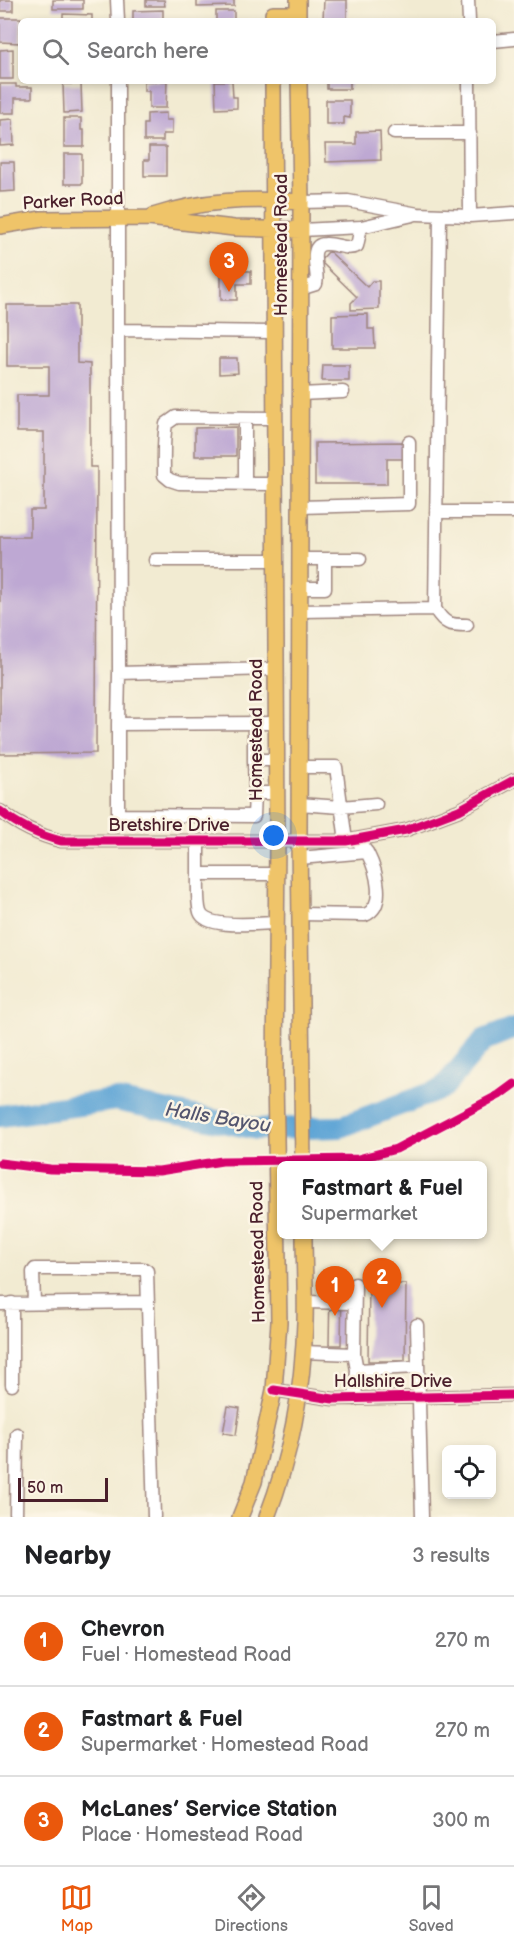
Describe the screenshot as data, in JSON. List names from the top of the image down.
{
  "streets": {
    "main road": ["Parker Road", "Homestead Road"],
    "street": ["Bretshire Drive", "Hallshire Drive"]
  },
  "crossings": [
    ["Parker Road", "Homestead Road"],
    ["Homestead Road", "Bretshire Drive"],
    ["Homestead Road", "Hallshire Drive"]
  ],
  "water": ["Halls Bayou"],
  "scale_bar": "50 m",
  "page": {
    "search": "Search here",
    "pins": ["3", "2", "1"],
    "popup": ["Fastmart & Fuel", "Supermarket"],
    "scale": "50 m",
    "heading": ["Nearby", "3 results"],
    "list": [
      {
        "mark": "1",
        "name": "Chevron",
        "note": "Fuel · Homestead Road",
        "value": "270 m"
      },
      {
        "mark": "2",
        "name": "Fastmart & Fuel",
        "note": "Supermarket · Homestead Road",
        "value": "270 m"
      },
      {
        "mark": "3",
        "name": "McLanes’ Service Station",
        "note": "Place · Homestead Road",
        "value": "300 m"
      }
    ],
    "nav": ["Map", "Directions", "Saved"]
  }
}
